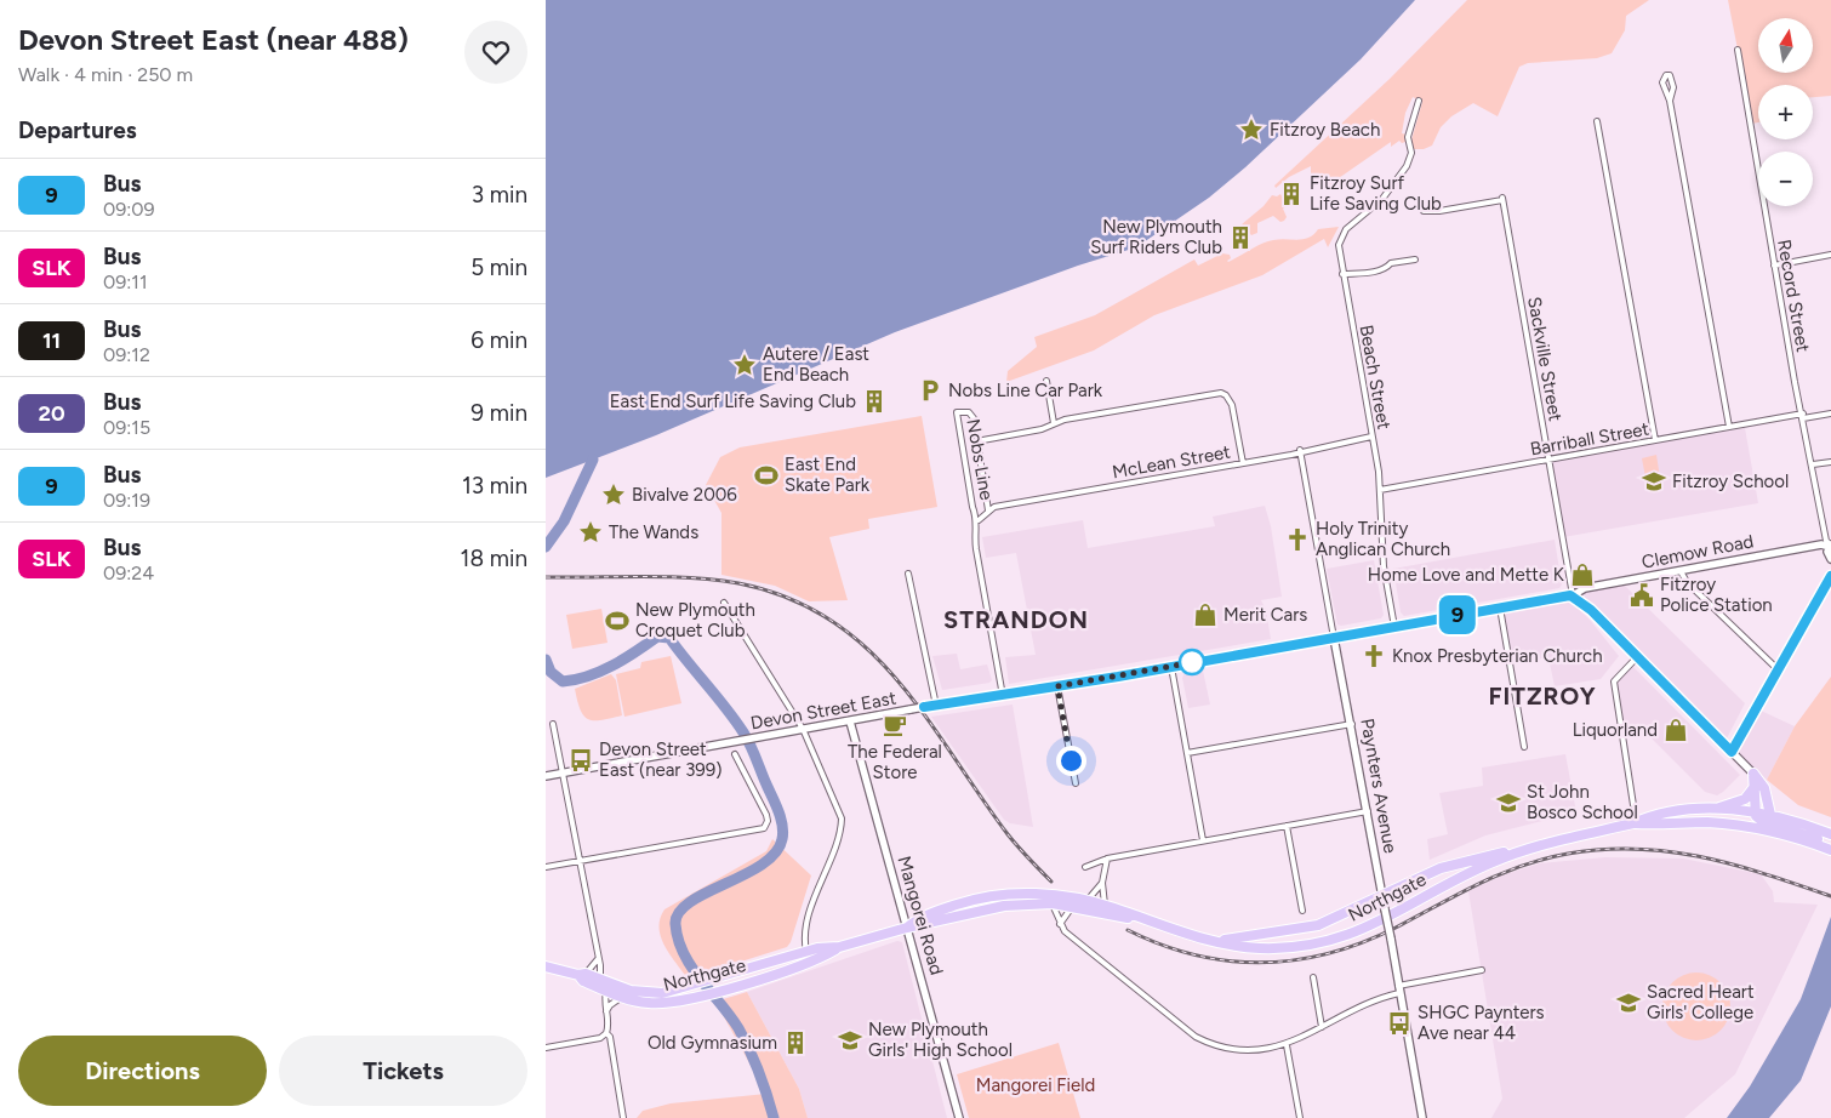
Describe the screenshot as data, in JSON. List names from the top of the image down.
{
  "streets": {
    "highway": ["Northgate"],
    "main road": [
      "Clemow Road",
      "Devon Street East",
      "Paynters Avenue",
      "Mangorei Road"
    ],
    "street": [
      "Record Street",
      "Sackville Street",
      "Beach Street",
      "Barriball Street",
      "Nobs Line",
      "McLean Street"
    ]
  },
  "crossings": [
    ["Record Street", "Barriball Street"],
    ["Record Street", "Clemow Road"],
    ["Sackville Street", "Barriball Street"],
    ["Sackville Street", "Clemow Road"],
    ["Sackville Street", "Devon Street East"],
    ["Beach Street", "Barriball Street"],
    ["Beach Street", "McLean Street"],
    ["Beach Street", "Devon Street East"],
    ["Nobs Line", "McLean Street"],
    ["Nobs Line", "Devon Street East"],
    ["Clemow Road", "Devon Street East"],
    ["Devon Street East", "Paynters Avenue"],
    ["Devon Street East", "Mangorei Road"],
    ["Northgate", "Mangorei Road"]
  ],
  "districts": ["STRANDON", "FITZROY"],
  "parks": ["Mangorei Field"],
  "places": {
    "place": [
      "Fitzroy Beach",
      "Autere / East End Beach",
      "Bivalve 2006",
      "The Wands"
    ],
    "building": [
      "Fitzroy Surf Life Saving Club",
      "New Plymouth Surf Riders Club",
      "East End Surf Life Saving Club",
      "Old Gymnasium"
    ],
    "parking": ["Nobs Line Car Park"],
    "sports": ["East End Skate Park", "New Plymouth Croquet Club"],
    "school or university": [
      "Fitzroy School",
      "St John Bosco School",
      "Sacred Heart Girls' College",
      "New Plymouth Girls' High School"
    ],
    "church": ["Holy Trinity Anglican Church", "Knox Presbyterian Church"],
    "shop": ["Home Love and Mette K", "Merit Cars", "Liquorland"],
    "public building": ["Fitzroy Police Station"],
    "cafe": ["The Federal Store"],
    "bus stop": ["Devon Street East (near 399)", "SHGC Paynters Ave near 44"]
  },
  "lines": ["bus line 9"],
  "north": "top",
  "page": {
    "heading": [
      ["Devon Street East (near 488)", "Walk · 4 min · 250 m"],
      "Departures"
    ],
    "on_map": "9",
    "map_buttons": ["+", "−"],
    "list": [
      {
        "mark": "9",
        "name": "Bus",
        "note": "09:09",
        "value": "3 min"
      },
      {
        "mark": "SLK",
        "name": "Bus",
        "note": "09:11",
        "value": "5 min"
      },
      {
        "mark": "11",
        "name": "Bus",
        "note": "09:12",
        "value": "6 min"
      },
      {
        "mark": "20",
        "name": "Bus",
        "note": "09:15",
        "value": "9 min"
      },
      {
        "mark": "9",
        "name": "Bus",
        "note": "09:19",
        "value": "13 min"
      },
      {
        "mark": "SLK",
        "name": "Bus",
        "note": "09:24",
        "value": "18 min"
      }
    ],
    "buttons": ["Directions", "Tickets"]
  }
}
